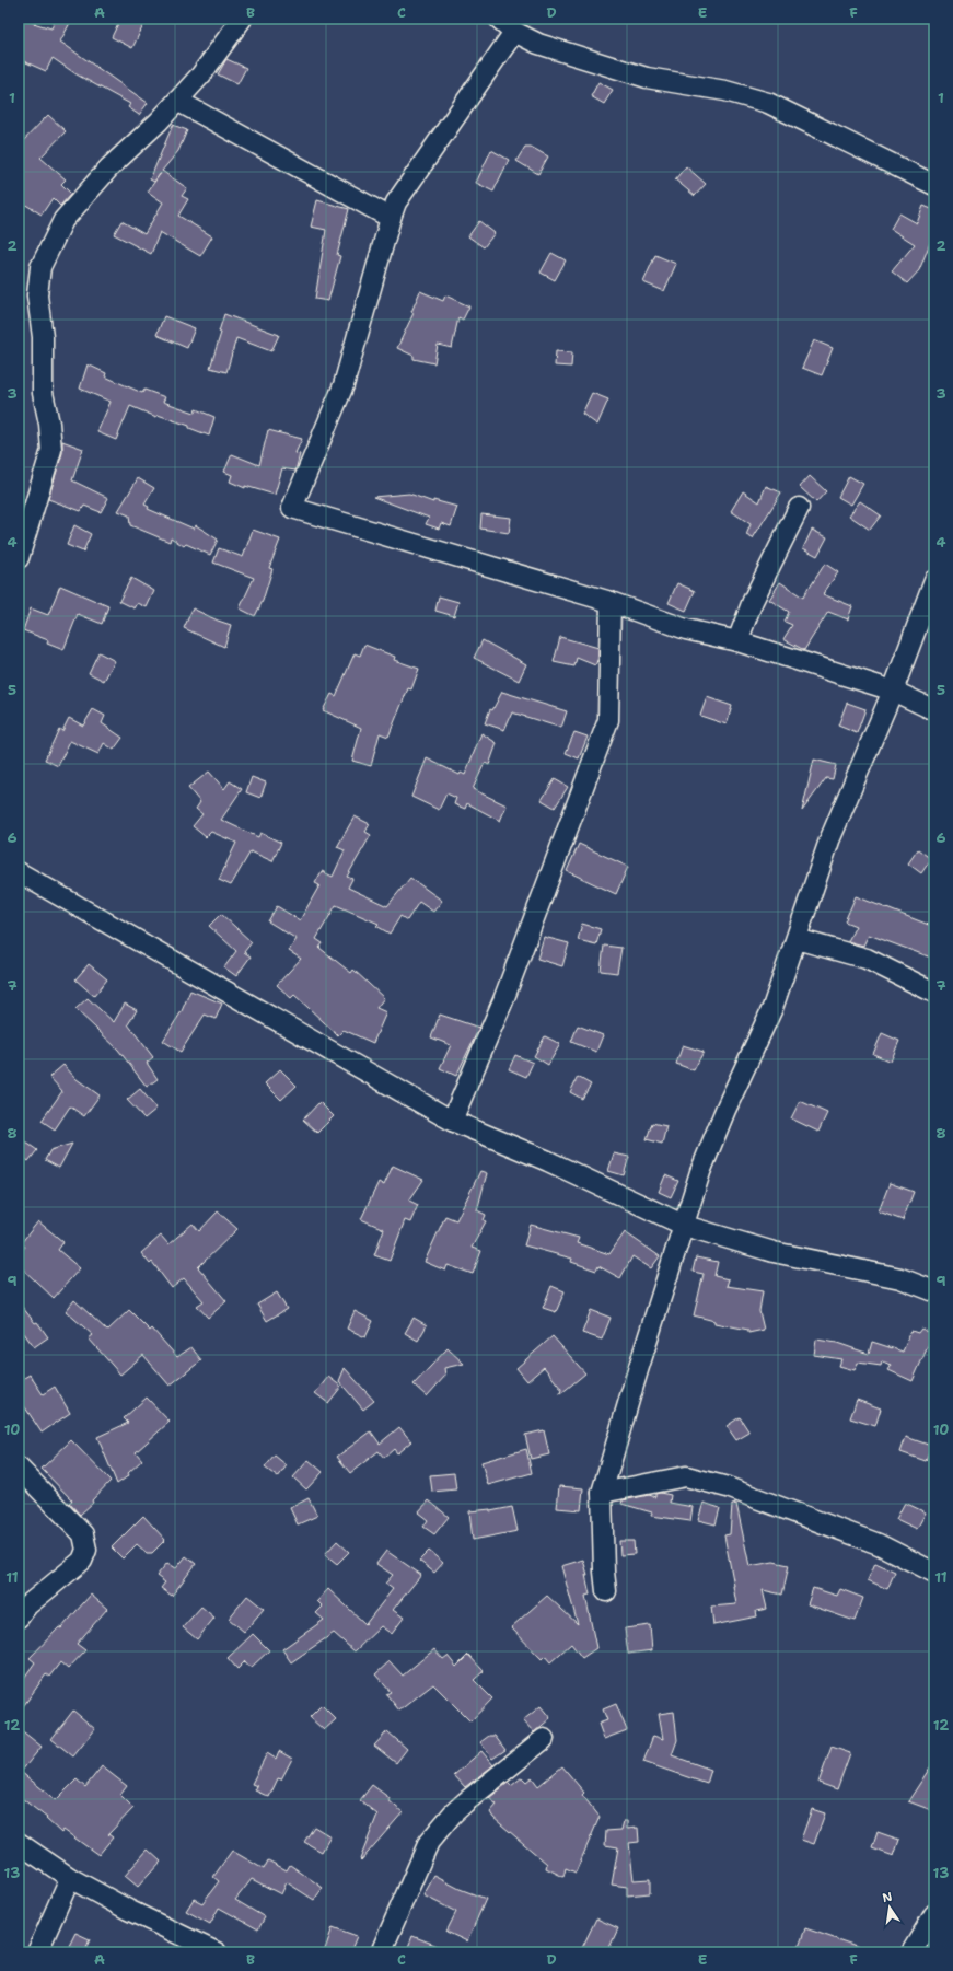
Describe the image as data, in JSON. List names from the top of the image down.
{
  "north": "top",
  "grid": {
    "columns": [
      "A",
      "B",
      "C",
      "D",
      "E",
      "F"
    ],
    "rows": [
      "1",
      "2",
      "3",
      "4",
      "5",
      "6",
      "7",
      "8",
      "9",
      "10",
      "11",
      "12",
      "13"
    ]
  }
}
